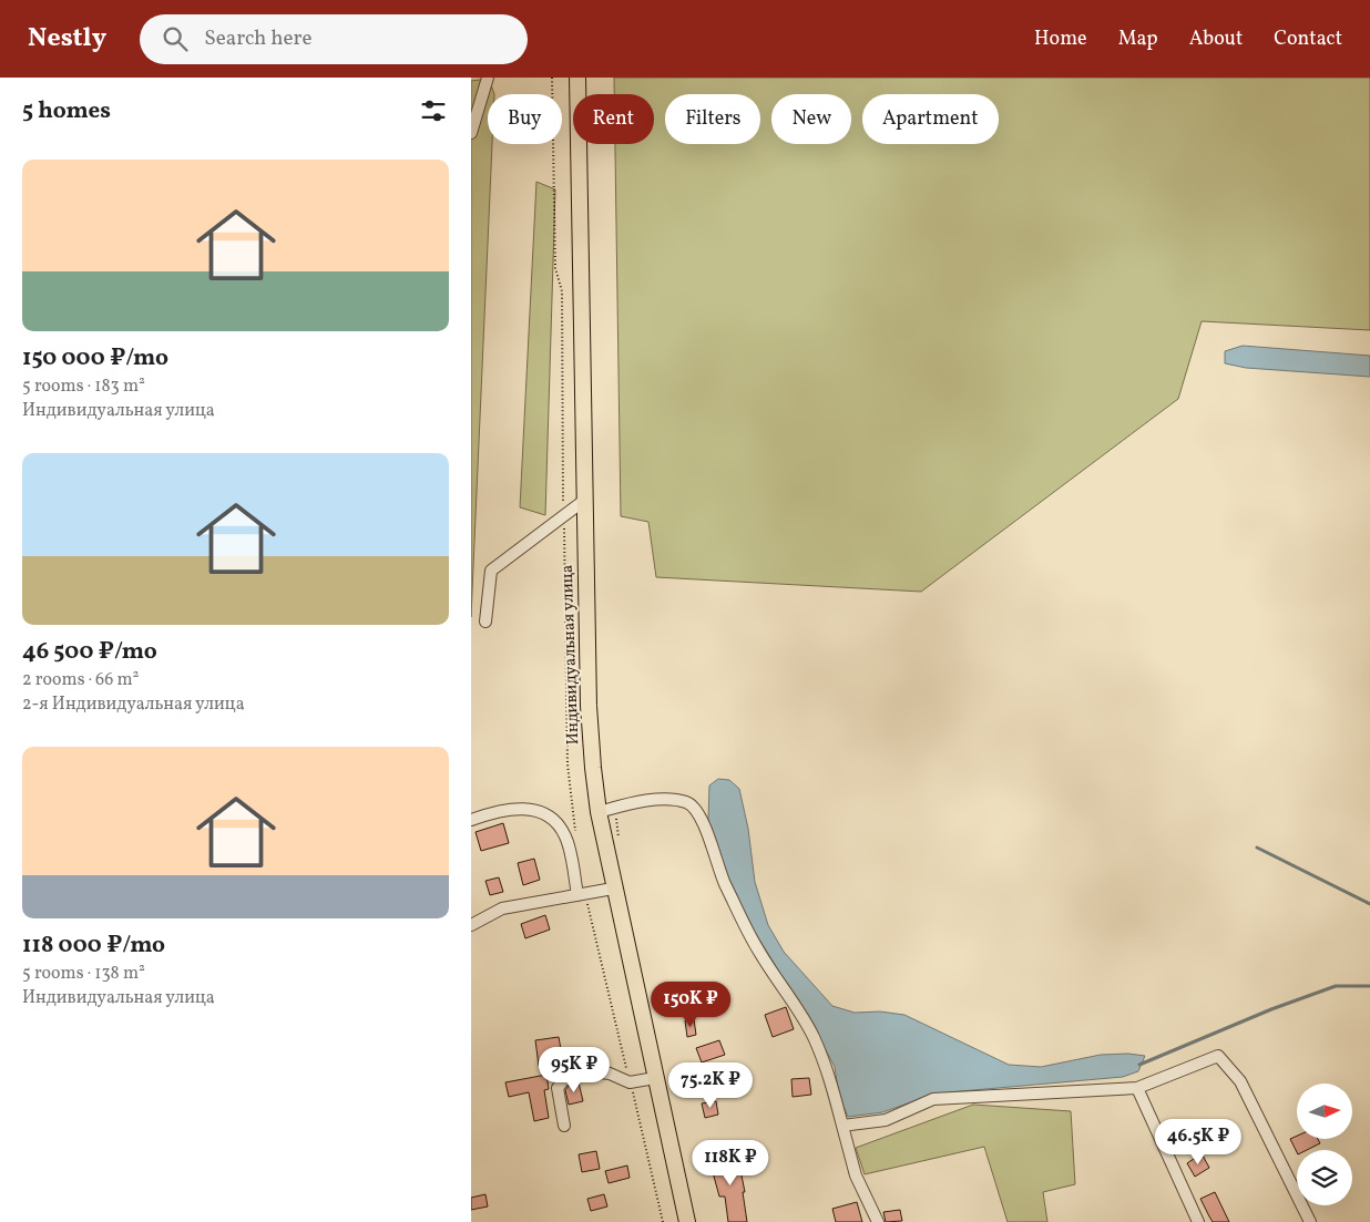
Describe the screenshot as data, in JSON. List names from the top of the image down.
{
  "streets": {
    "main road": ["Индивидуальная улица"]
  },
  "north": "right",
  "page": {
    "header": "Nestly",
    "search": "Search here",
    "nav": [
      "Home",
      "Map",
      "About",
      "Contact"
    ],
    "heading": "5 homes",
    "chip": [
      "Buy",
      "Rent",
      "Filters",
      "New",
      "Apartment"
    ],
    "list": [
      {
        "name": "150 000 ₽/mo",
        "note": "5 rooms · 183 m² · Индивидуальная улица"
      },
      {
        "name": "46 500 ₽/mo",
        "note": "2 rooms · 66 m² · 2-я Индивидуальная улица"
      },
      {
        "name": "118 000 ₽/mo",
        "note": "5 rooms · 138 m² · Индивидуальная улица"
      }
    ],
    "price": [
      "150K ₽",
      "95K ₽",
      "75.2K ₽",
      "46.5K ₽",
      "118K ₽"
    ]
  }
}
